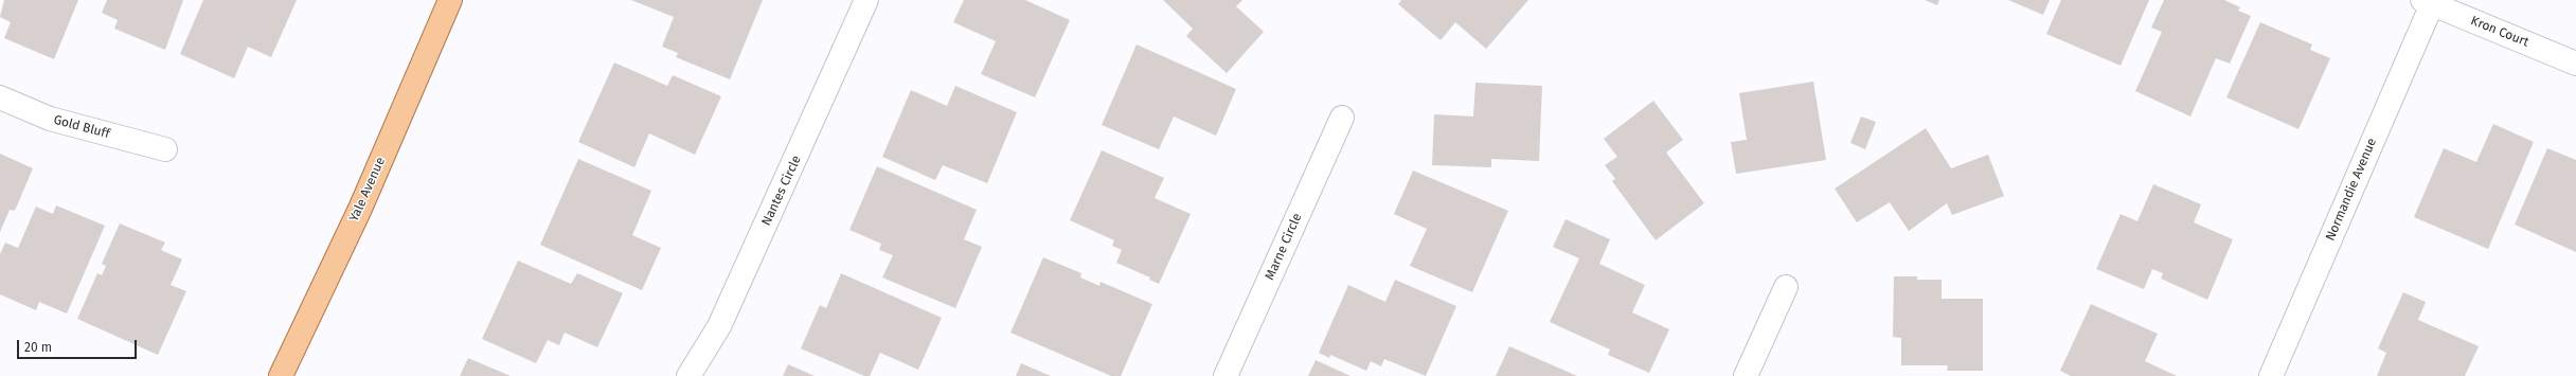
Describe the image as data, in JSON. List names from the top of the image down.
{
  "streets": {
    "main road": ["Yale Avenue"],
    "street": [
      "Kron Court",
      "Gold Bluff",
      "Normandie Avenue",
      "Nantes Circle",
      "Marne Circle"
    ]
  },
  "crossings": [
    ["Kron Court", "Normandie Avenue"]
  ],
  "scale_bar": "20 m"
}
